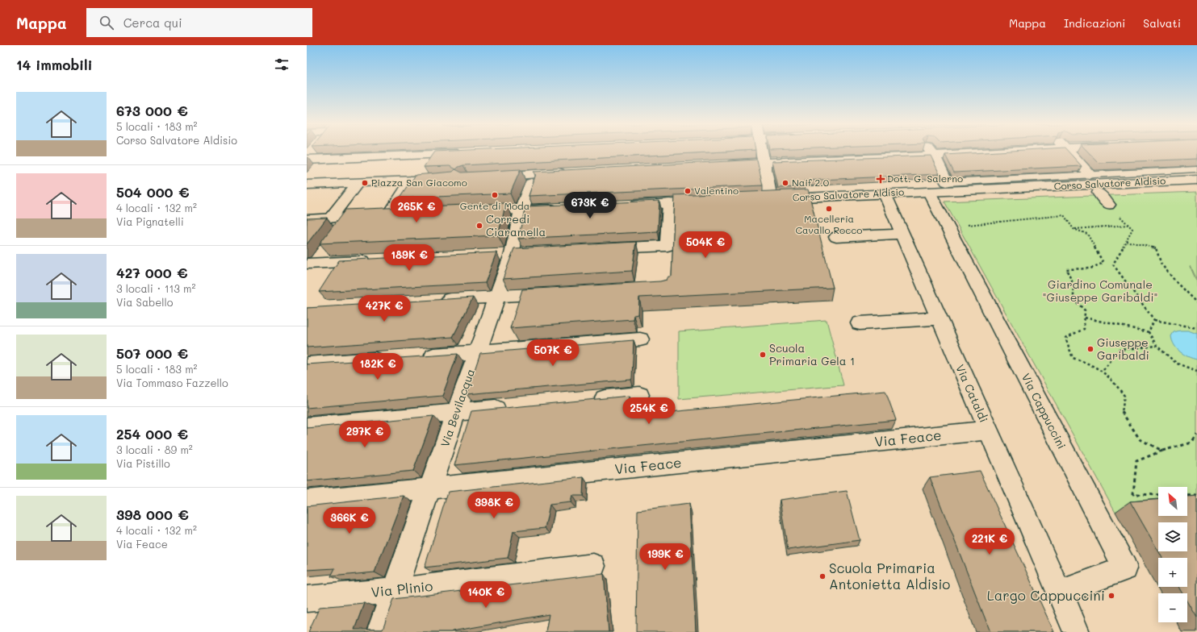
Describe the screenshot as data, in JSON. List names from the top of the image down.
{
  "streets": {
    "street": [
      "Corso Salvatore Aldisio",
      "Via Cataldi",
      "Via Bevilacqua",
      "Via Cappuccini",
      "Via Feace",
      "Via Plinio"
    ]
  },
  "crossings": [
    ["Corso Salvatore Aldisio", "Via Cataldi"],
    ["Corso Salvatore Aldisio", "Via Cappuccini"],
    ["Via Cataldi", "Via Cappuccini"],
    ["Via Cataldi", "Via Feace"],
    ["Via Bevilacqua", "Via Feace"],
    ["Via Bevilacqua", "Via Plinio"]
  ],
  "parks": ["Giardino Comunale \"Giuseppe Garibaldi\""],
  "places": {
    "health": ["Dott. G. Salerno"],
    "other": [
      "Piazza San Giacomo",
      "Naif 2.0",
      "Valentino",
      "Gente di Moda",
      "Macelleria Cavallo Rocco",
      "Corredi Ciaramella",
      "Giuseppe Garibaldi",
      "Scuola Primaria Gela 1",
      "Scuola Primaria Antonietta Aldisio",
      "Largo Cappuccini"
    ]
  },
  "north": "top left",
  "page": {
    "header": "Mappa",
    "search": "Cerca qui",
    "nav": ["Mappa", "Indicazioni", "Salvati"],
    "heading": "14 immobili",
    "list": [
      {
        "name": "673 000 €",
        "note": "5 locali · 183 m² · Corso Salvatore Aldisio"
      },
      {
        "name": "504 000 €",
        "note": "4 locali · 132 m² · Via Pignatelli"
      },
      {
        "name": "427 000 €",
        "note": "3 locali · 113 m² · Via Sabello"
      },
      {
        "name": "507 000 €",
        "note": "5 locali · 183 m² · Via Tommaso Fazzello"
      },
      {
        "name": "254 000 €",
        "note": "3 locali · 89 m² · Via Pistillo"
      },
      {
        "name": "398 000 €",
        "note": "4 locali · 132 m² · Via Feace"
      }
    ],
    "price": [
      "673K €",
      "265K €",
      "504K €",
      "189K €",
      "427K €",
      "507K €",
      "182K €",
      "254K €",
      "297K €",
      "398K €",
      "366K €",
      "221K €",
      "199K €",
      "140K €"
    ],
    "map_buttons": ["+", "−"]
  }
}
